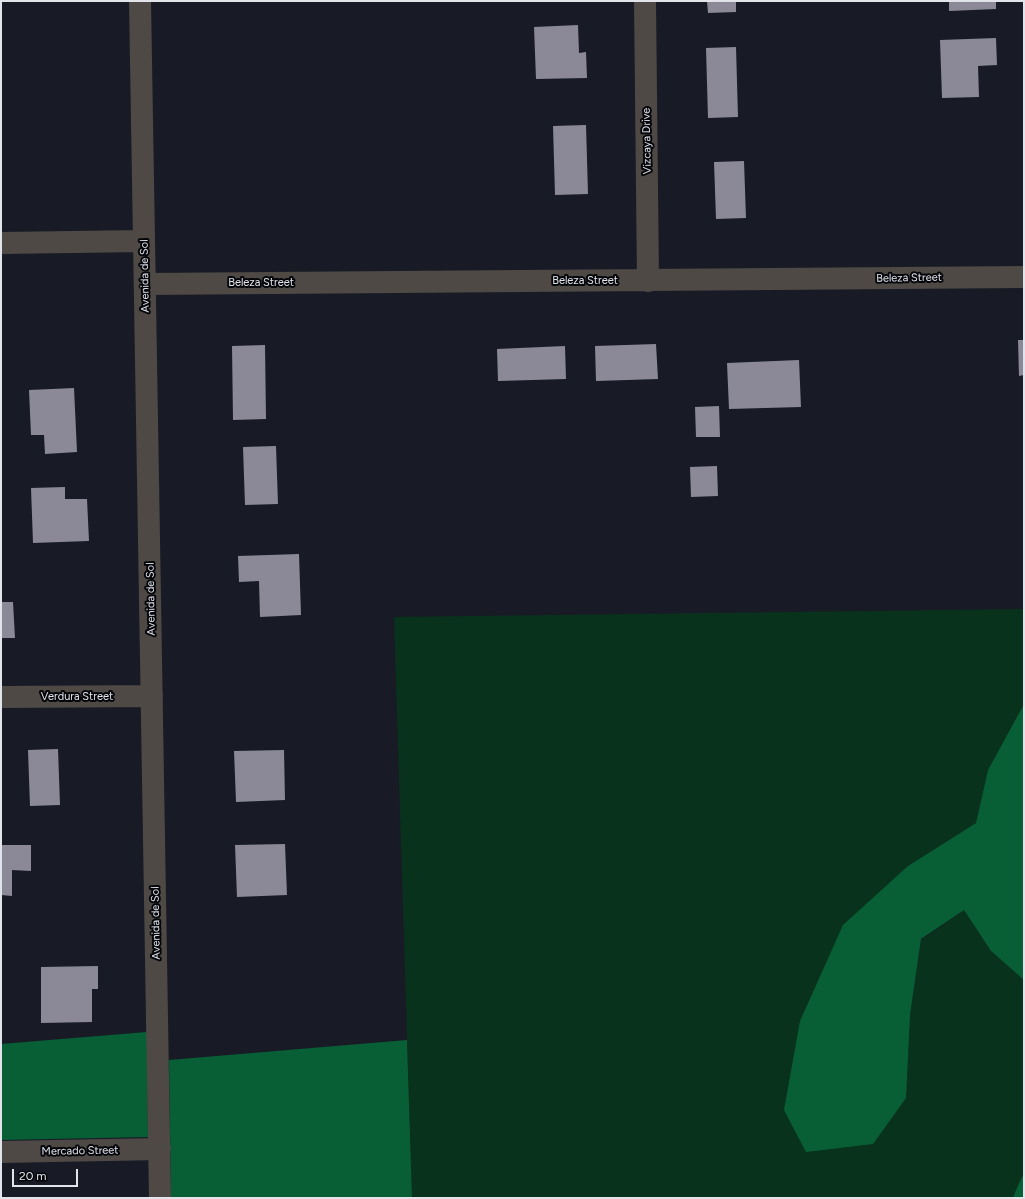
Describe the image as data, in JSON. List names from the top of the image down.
{
  "streets": {
    "street": [
      "Vizcaya Drive",
      "Avenida de Sol",
      "Beleza Street",
      "Verdura Street",
      "Mercado Street"
    ]
  },
  "crossings": [
    ["Vizcaya Drive", "Beleza Street"],
    ["Avenida de Sol", "Beleza Street"],
    ["Avenida de Sol", "Verdura Street"],
    ["Avenida de Sol", "Mercado Street"]
  ],
  "scale_bar": "20 m"
}
